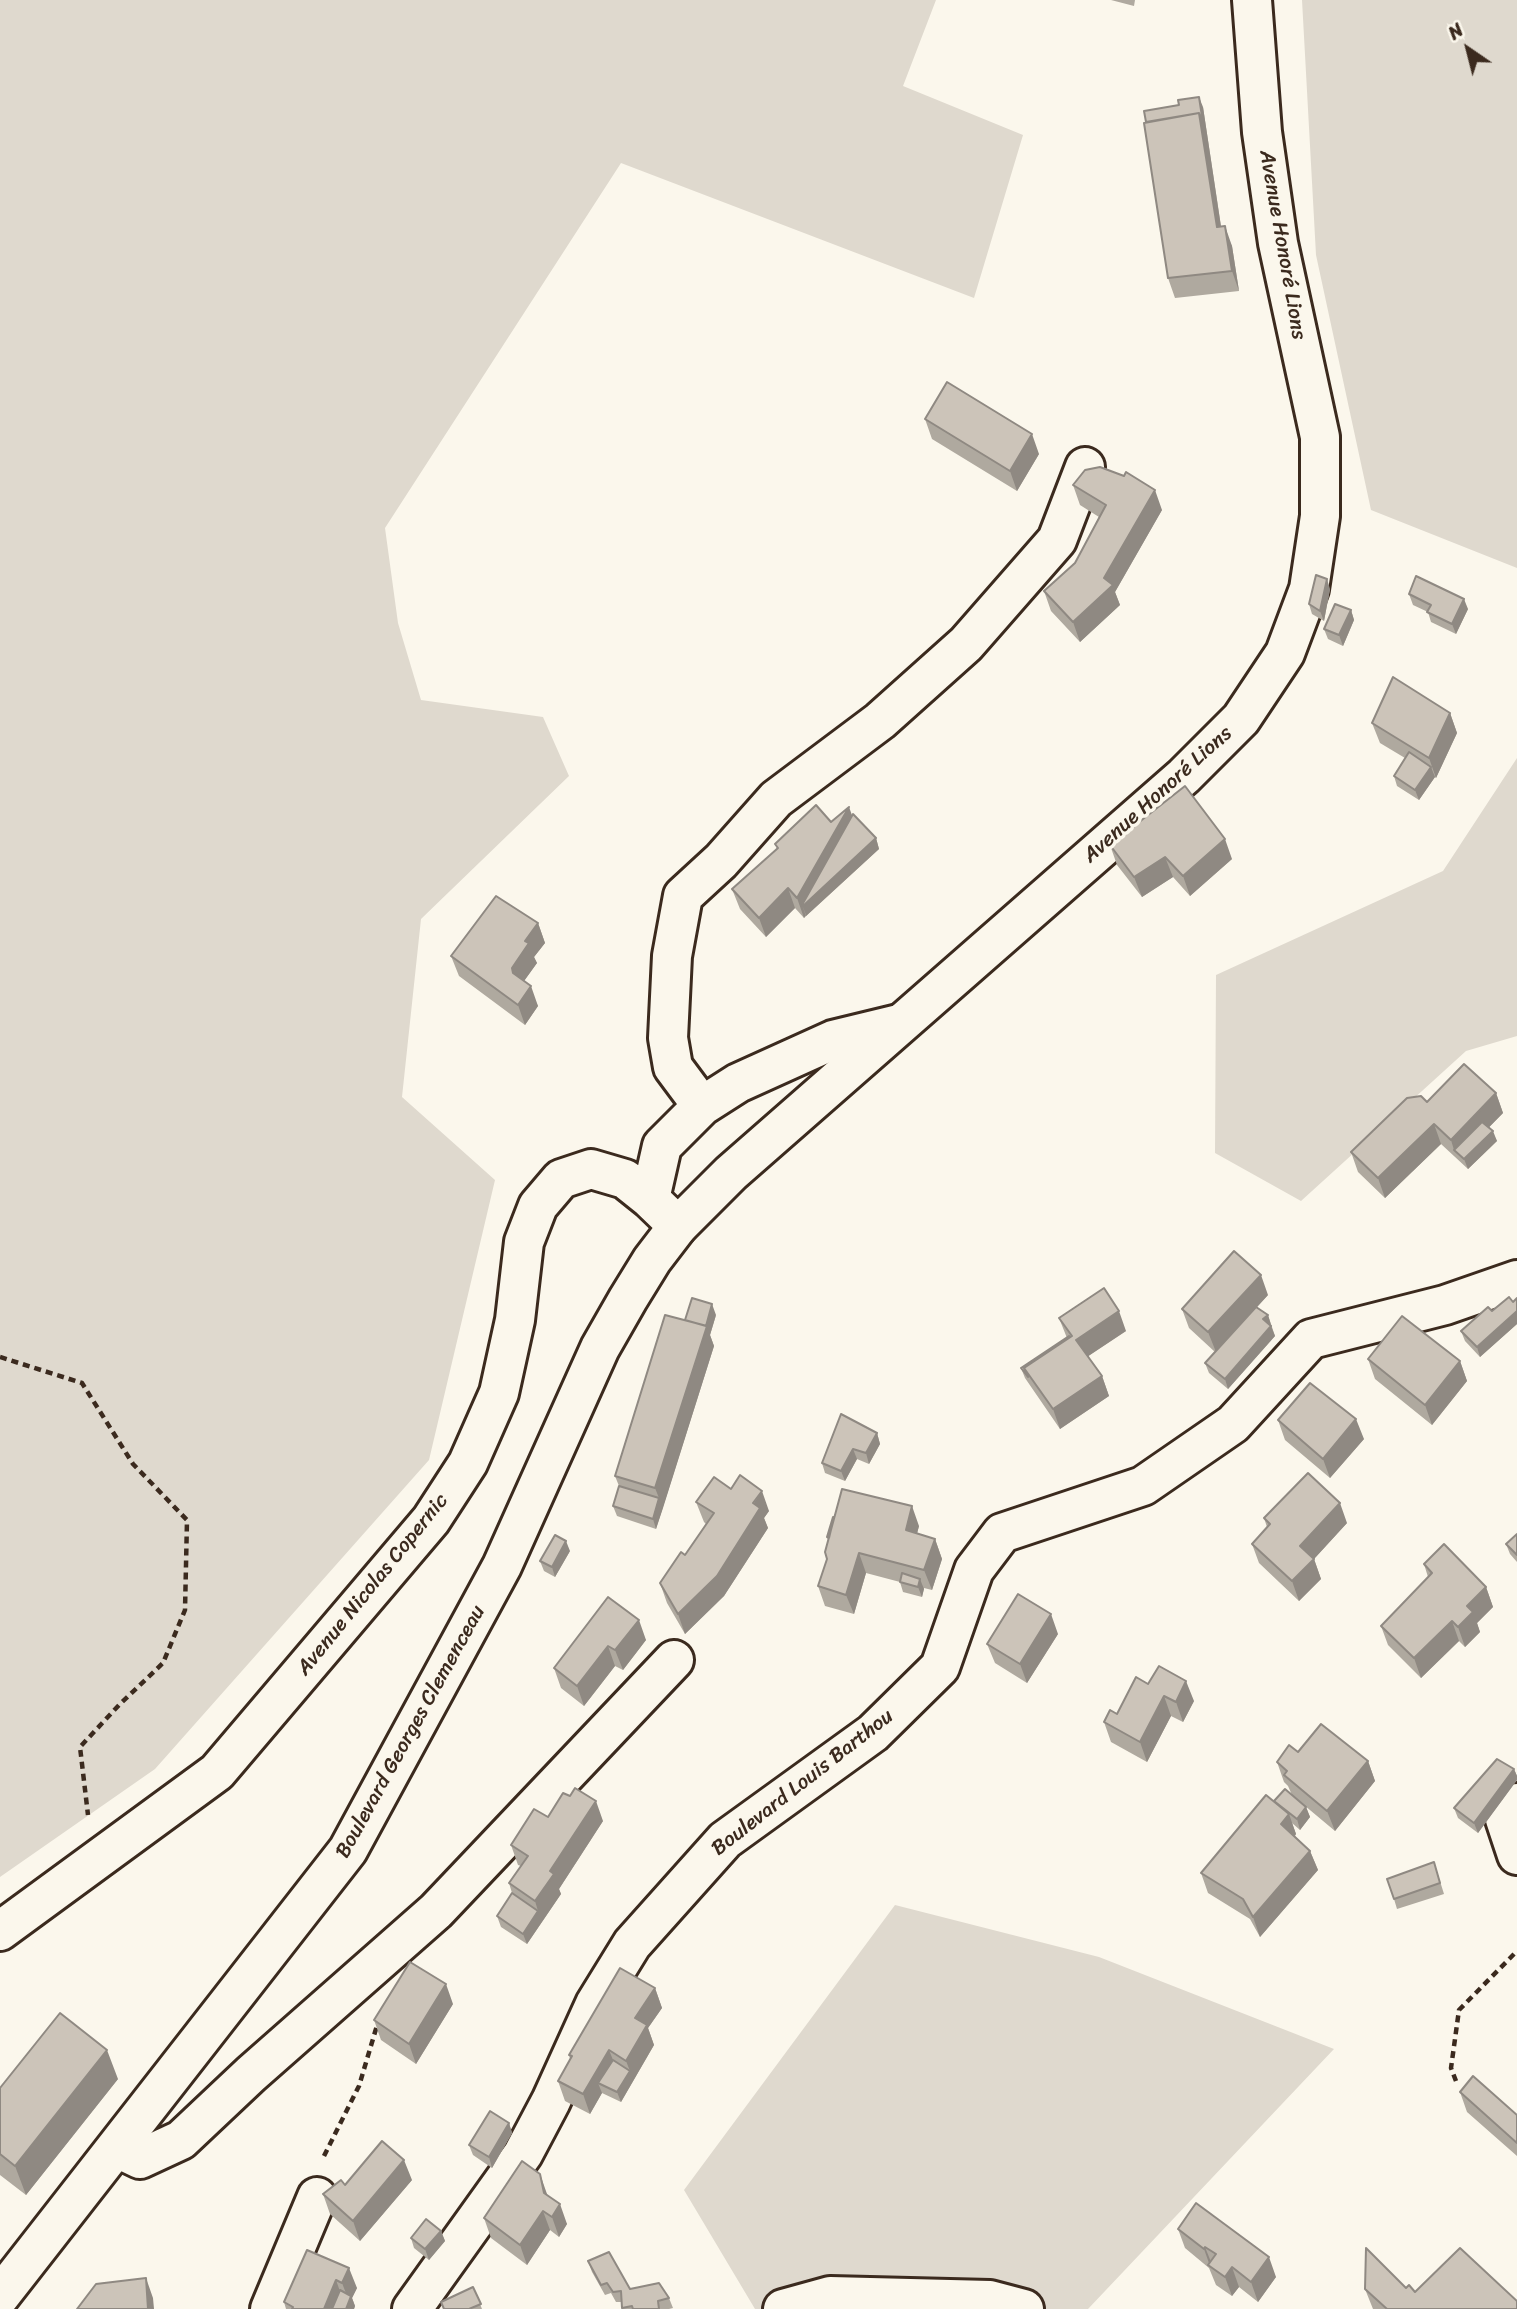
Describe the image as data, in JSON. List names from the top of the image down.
{
  "streets": {
    "street": [
      "Avenue Honoré Lions",
      "Avenue Nicolas Copernic",
      "Boulevard Georges Clemenceau",
      "Boulevard Louis Barthou"
    ]
  },
  "crossings": [
    ["Avenue Honoré Lions", "Avenue Nicolas Copernic"],
    ["Avenue Honoré Lions", "Boulevard Georges Clemenceau"],
    ["Avenue Nicolas Copernic", "Boulevard Georges Clemenceau"]
  ],
  "north": "top left"
}
